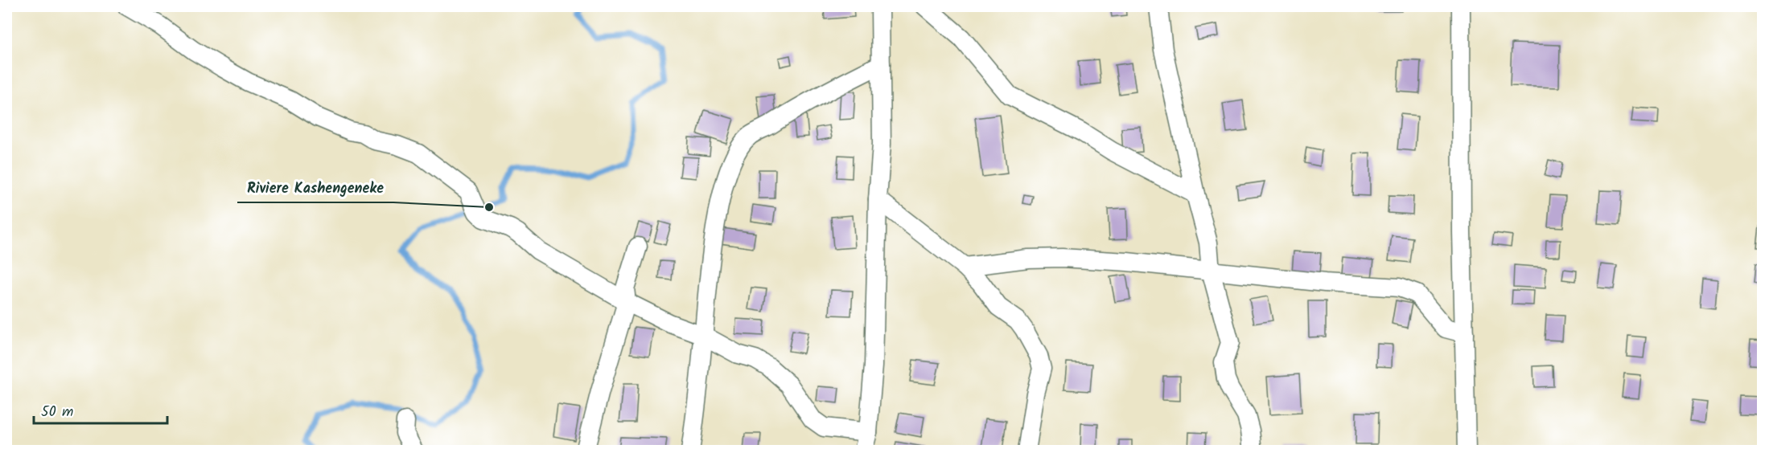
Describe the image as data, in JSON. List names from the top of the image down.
{
  "places": ["Riviere Kashengeneke"],
  "scale_bar": "50 m"
}
